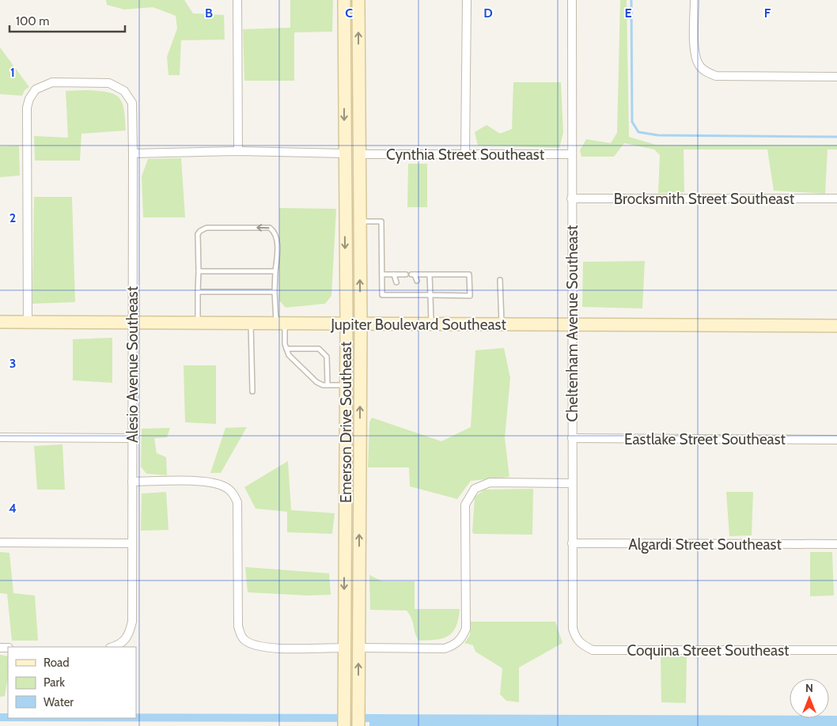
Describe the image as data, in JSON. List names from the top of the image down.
{
  "streets": {
    "street": [
      "Cynthia Street Southeast",
      "Brocksmith Street Southeast",
      "Cheltenham Avenue Southeast",
      "Jupiter Boulevard Southeast",
      "Alesio Avenue Southeast",
      "Emerson Drive Southeast",
      "Eastlake Street Southeast",
      "Algardi Street Southeast",
      "Coquina Street Southeast"
    ]
  },
  "crossings": [
    ["Cynthia Street Southeast", "Cheltenham Avenue Southeast"],
    ["Cynthia Street Southeast", "Emerson Drive Southeast"],
    ["Brocksmith Street Southeast", "Cheltenham Avenue Southeast"],
    ["Cheltenham Avenue Southeast", "Jupiter Boulevard Southeast"],
    ["Cheltenham Avenue Southeast", "Eastlake Street Southeast"],
    ["Cheltenham Avenue Southeast", "Algardi Street Southeast"],
    ["Cheltenham Avenue Southeast", "Coquina Street Southeast"],
    ["Jupiter Boulevard Southeast", "Alesio Avenue Southeast"],
    ["Jupiter Boulevard Southeast", "Emerson Drive Southeast"]
  ],
  "legend": ["Road", "Park", "Water"],
  "scale_bar": "100 m",
  "north": "top",
  "grid": {
    "columns": [
      "B",
      "C",
      "D",
      "E",
      "F"
    ],
    "rows": [
      "1",
      "2",
      "3",
      "4"
    ]
  }
}
